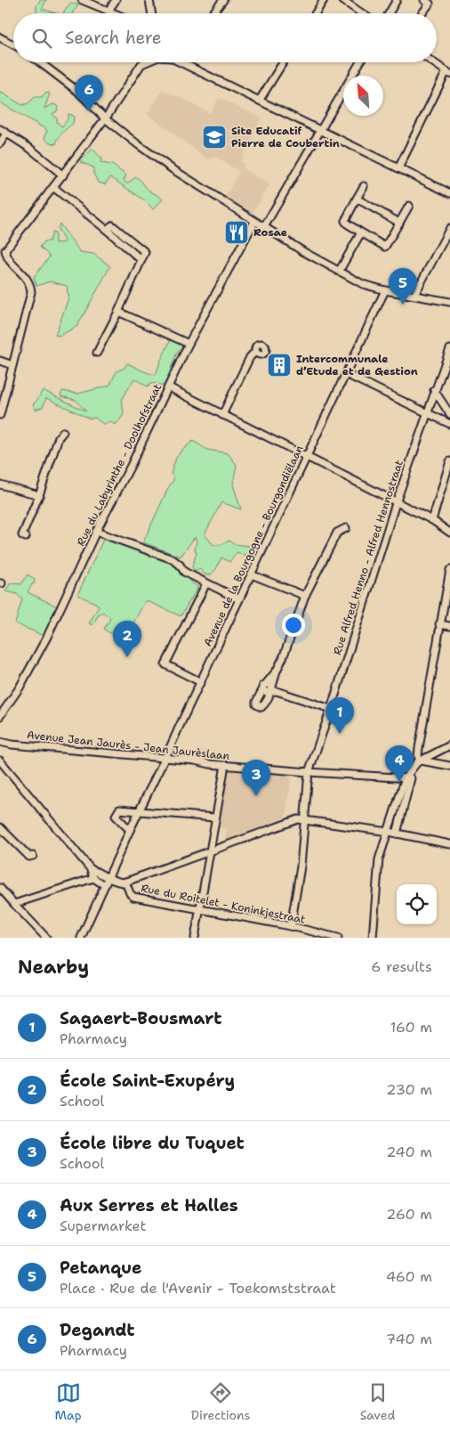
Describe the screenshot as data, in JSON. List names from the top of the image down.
{
  "streets": {
    "street": [
      "Rue du Labyrinthe - Doolhofstraat",
      "Avenue de la Bourgogne - Bourgondiëlaan",
      "Rue Alfred Henno - Alfred Hennostraat",
      "Avenue Jean Jaurès - Jean Jaurèslaan",
      "Rue du Roitelet - Koninkjestraat"
    ]
  },
  "crossings": [
    ["Avenue de la Bourgogne - Bourgondiëlaan", "Avenue Jean Jaurès - Jean Jaurèslaan"],
    ["Avenue de la Bourgogne - Bourgondiëlaan", "Rue du Roitelet - Koninkjestraat"],
    ["Rue Alfred Henno - Alfred Hennostraat", "Avenue Jean Jaurès - Jean Jaurèslaan"],
    ["Rue Alfred Henno - Alfred Hennostraat", "Rue du Roitelet - Koninkjestraat"]
  ],
  "places": {
    "school or university": ["Site Educatif Pierre de Coubertin"],
    "restaurant": ["Rosae"],
    "building": ["Intercommunale d’Etude et de Gestion"]
  },
  "north": "top left",
  "page": {
    "search": "Search here",
    "pins": [
      "6",
      "5",
      "2",
      "1",
      "4",
      "3"
    ],
    "heading": ["Nearby", "6 results"],
    "list": [
      {
        "mark": "1",
        "name": "Sagaert-Bousmart",
        "note": "Pharmacy",
        "value": "160 m"
      },
      {
        "mark": "2",
        "name": "École Saint-Exupéry",
        "note": "School",
        "value": "230 m"
      },
      {
        "mark": "3",
        "name": "École libre du Tuquet",
        "note": "School",
        "value": "240 m"
      },
      {
        "mark": "4",
        "name": "Aux Serres et Halles",
        "note": "Supermarket",
        "value": "260 m"
      },
      {
        "mark": "5",
        "name": "Petanque",
        "note": "Place · Rue de l'Avenir - Toekomststraat",
        "value": "460 m"
      },
      {
        "mark": "6",
        "name": "Degandt",
        "note": "Pharmacy",
        "value": "740 m"
      }
    ],
    "nav": ["Map", "Directions", "Saved"]
  }
}
